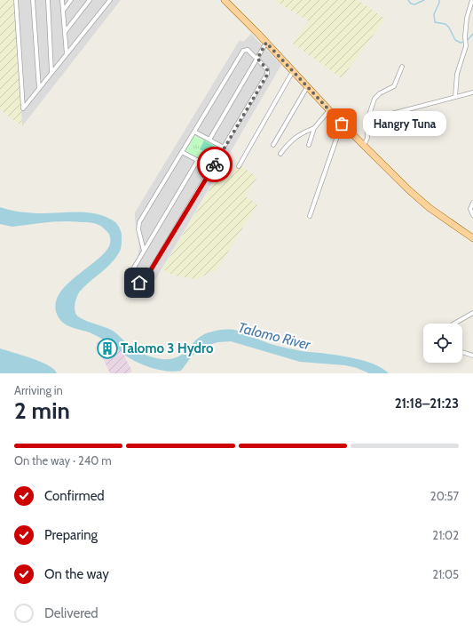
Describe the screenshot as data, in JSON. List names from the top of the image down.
{
  "water": ["Talomo River"],
  "places": {
    "other": ["Hangry Tuna"],
    "building": ["Talomo 3 Hydro"]
  },
  "page": {
    "bubble": "Hangry Tuna",
    "heading": ["2 min", "Arriving in", "21:18–21:23"],
    "bar": "On the way · 240 m",
    "list": [
      ["Confirmed", "20:57"],
      ["Preparing", "21:02"],
      ["On the way", "21:05"],
      "Delivered"
    ]
  }
}
